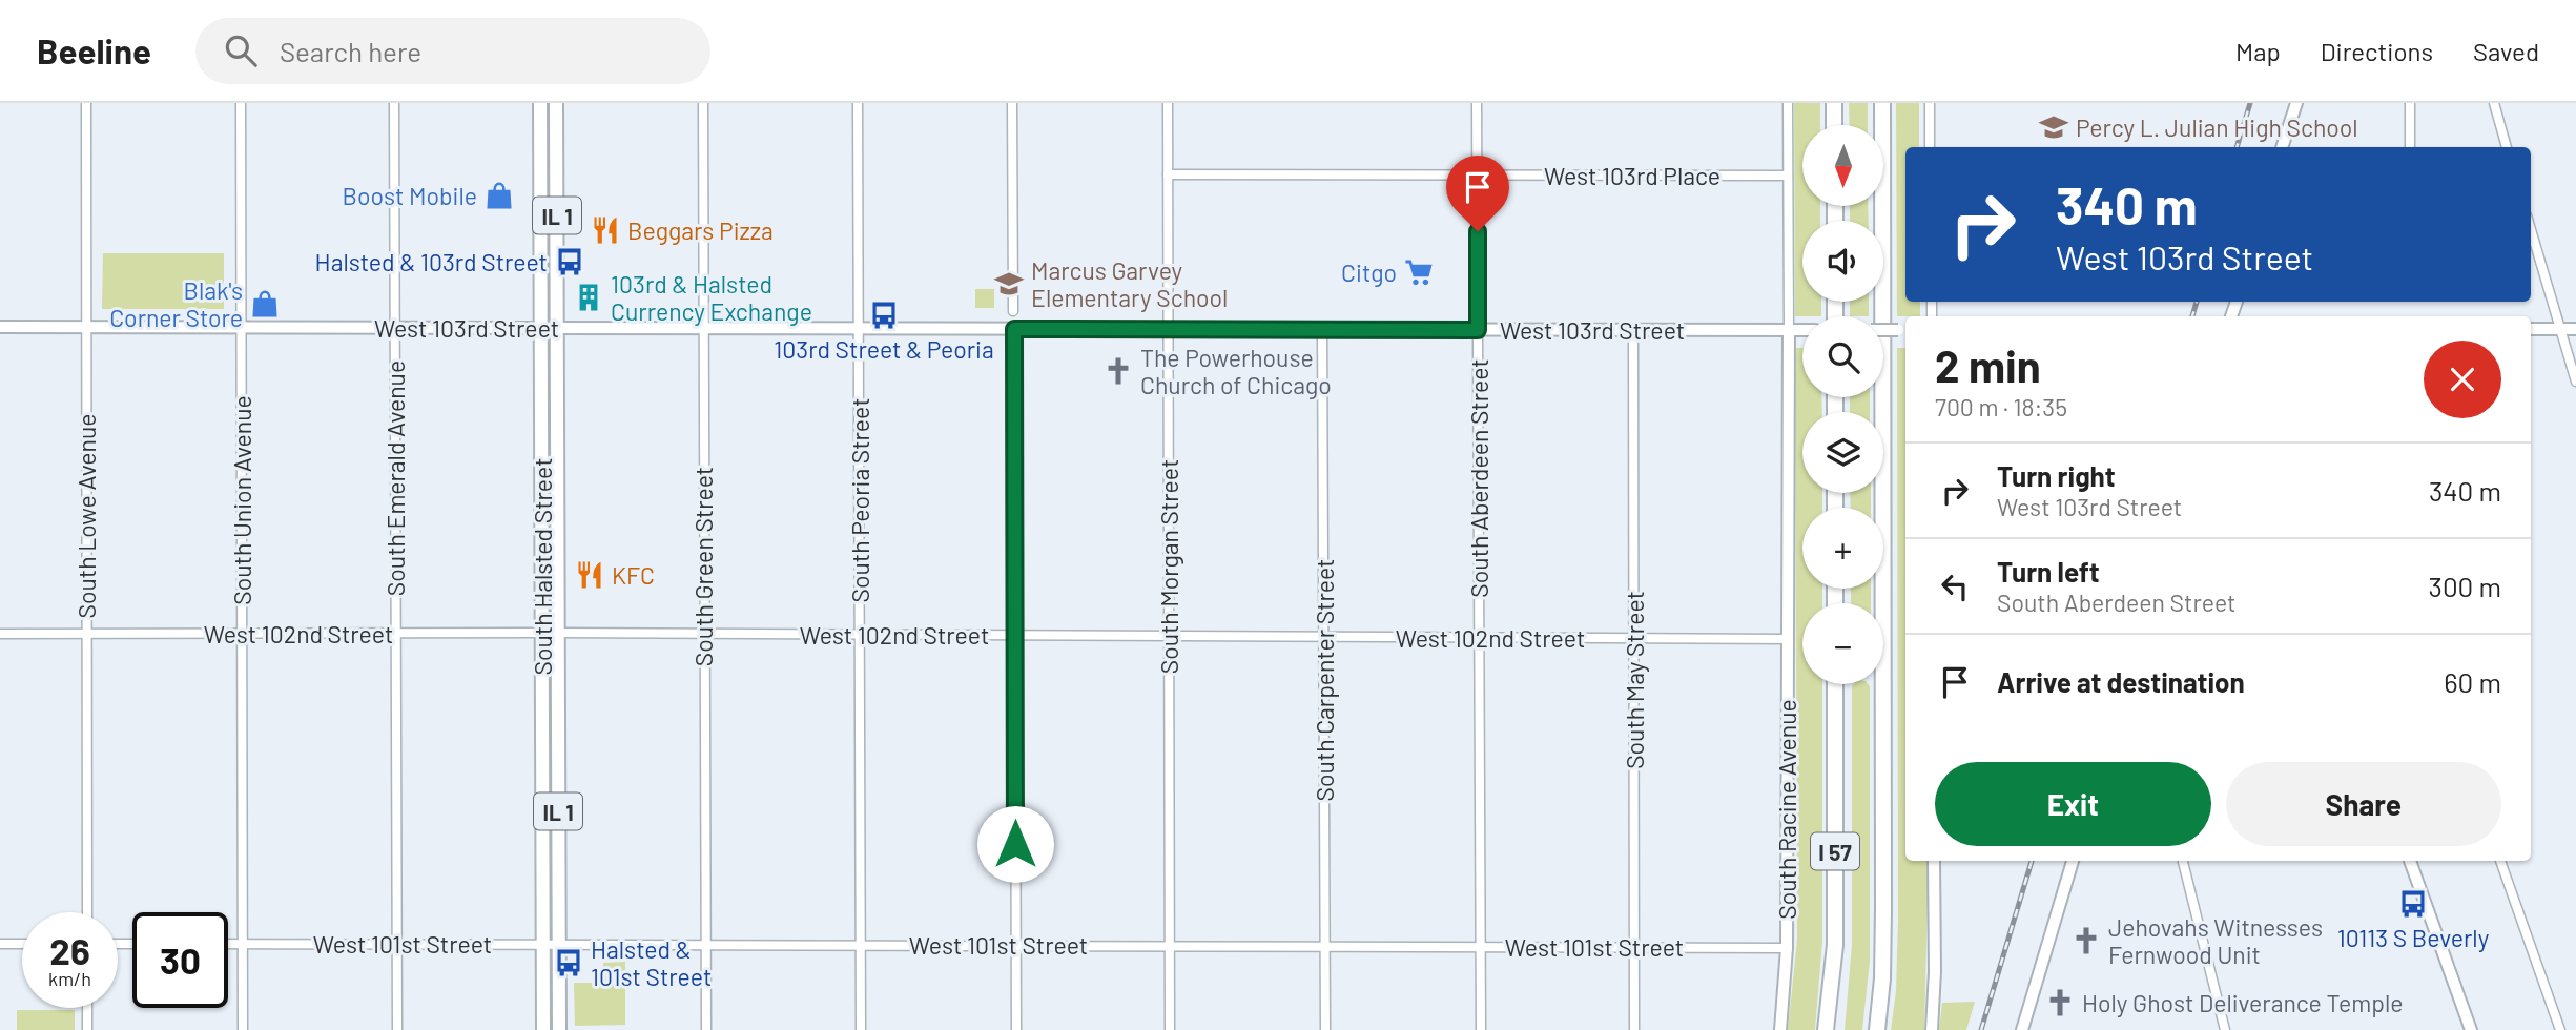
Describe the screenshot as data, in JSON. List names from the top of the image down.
{
  "streets": {
    "highway": ["I 57"],
    "main road": [
      "IL 1",
      "West 103rd Street",
      "South Halsted Street",
      "South Racine Avenue"
    ],
    "street": [
      "West 103rd Place",
      "South Emerald Avenue",
      "South Aberdeen Street",
      "South Union Avenue",
      "South Peoria Street",
      "South Lowe Avenue",
      "South Green Street",
      "South Morgan Street",
      "West 102nd Street",
      "South Carpenter Street",
      "South May Street",
      "West 101st Street"
    ]
  },
  "crossings": [
    ["West 103rd Place", "South Aberdeen Street"],
    ["West 103rd Place", "South Morgan Street"],
    ["West 103rd Place", "South Racine Avenue"],
    ["West 103rd Street", "South Emerald Avenue"],
    ["West 103rd Street", "South Aberdeen Street"],
    ["West 103rd Street", "South Union Avenue"],
    ["West 103rd Street", "South Peoria Street"],
    ["West 103rd Street", "South Lowe Avenue"],
    ["West 103rd Street", "South Halsted Street"],
    ["West 103rd Street", "South Green Street"],
    ["West 103rd Street", "South Morgan Street"],
    ["West 103rd Street", "South Carpenter Street"],
    ["West 103rd Street", "South May Street"],
    ["West 103rd Street", "South Racine Avenue"],
    ["South Emerald Avenue", "West 102nd Street"],
    ["South Emerald Avenue", "West 101st Street"],
    ["South Aberdeen Street", "West 102nd Street"],
    ["South Aberdeen Street", "West 101st Street"],
    ["South Union Avenue", "West 102nd Street"],
    ["South Union Avenue", "West 101st Street"],
    ["South Peoria Street", "West 102nd Street"],
    ["South Peoria Street", "West 101st Street"],
    ["South Lowe Avenue", "West 102nd Street"],
    ["South Halsted Street", "West 102nd Street"],
    ["South Halsted Street", "West 101st Street"],
    ["South Green Street", "West 102nd Street"],
    ["South Green Street", "West 101st Street"],
    ["South Morgan Street", "West 102nd Street"],
    ["South Morgan Street", "West 101st Street"],
    ["West 102nd Street", "South Carpenter Street"],
    ["West 102nd Street", "South May Street"],
    ["West 102nd Street", "South Racine Avenue"],
    ["South Carpenter Street", "West 101st Street"],
    ["South May Street", "West 101st Street"],
    ["South Racine Avenue", "West 101st Street"]
  ],
  "places": {
    "school or university": ["Percy L. Julian High School", "Marcus Garvey Elementary School"],
    "shop": ["Boost Mobile", "Blak's Corner Store"],
    "restaurant": ["Beggars Pizza", "KFC"],
    "bus stop": [
      "Halsted & 103rd Street",
      "103rd Street & Peoria",
      "10113 S Beverly",
      "Halsted & 101st Street"
    ],
    "supermarket": ["Citgo"],
    "building": ["103rd & Halsted Currency Exchange"],
    "church": ["The Powerhouse Church of Chicago", "Jehovahs Witnesses Fernwood Unit", "Holy Ghost Deliverance Temple"]
  },
  "north": "bottom",
  "page": {
    "header": "Beeline",
    "search": "Search here",
    "nav": ["Map", "Directions", "Saved"],
    "map_buttons": ["+", "−"],
    "turn": ["340 m", "West 103rd Street"],
    "heading": ["2 min", "700 m · 18:35"],
    "list": [
      {
        "name": "Turn right",
        "note": "West 103rd Street",
        "value": "340 m"
      },
      {
        "name": "Turn left",
        "note": "South Aberdeen Street",
        "value": "300 m"
      },
      {
        "name": "Arrive at destination",
        "value": "60 m"
      }
    ],
    "buttons": ["Exit", "Share"],
    "speed": "26 km/h",
    "limit": "30"
  }
}
